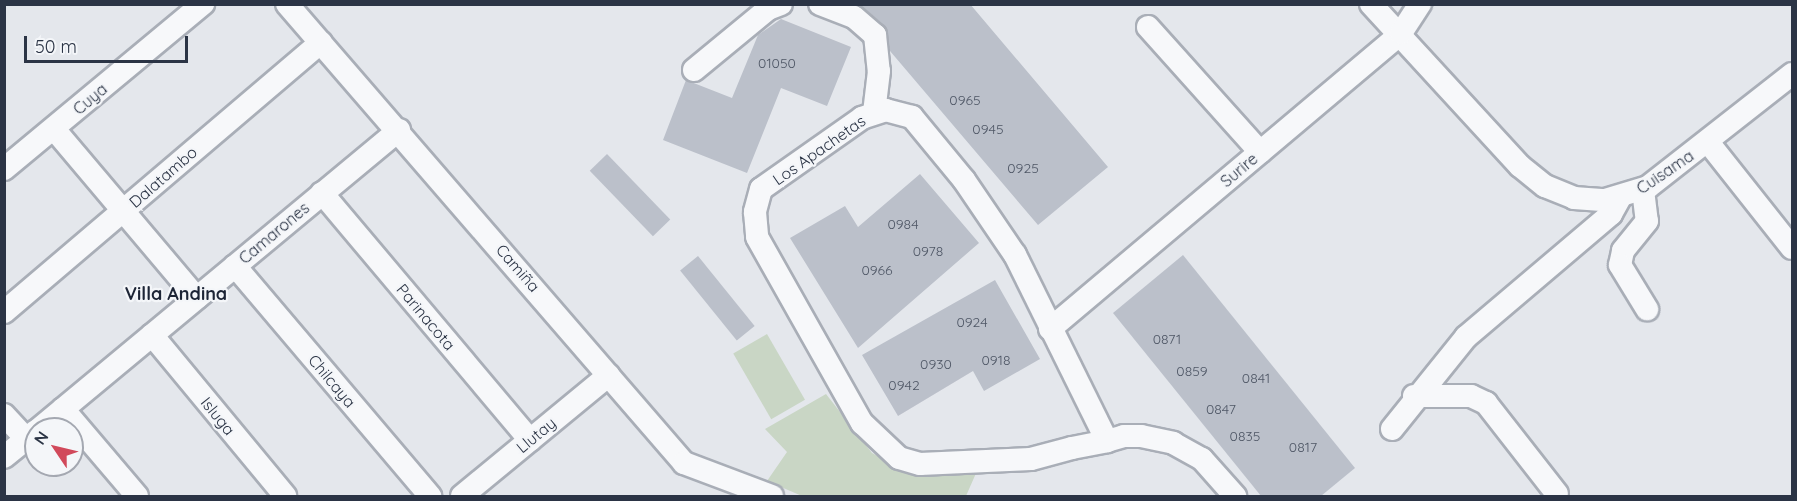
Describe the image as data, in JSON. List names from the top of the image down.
{
  "streets": {
    "street": [
      "Cuya",
      "Los Apachetas",
      "Surire",
      "Cuisama",
      "Dalatambo",
      "Camarones",
      "Camiña",
      "Parinacota",
      "Chilcaya",
      "Isluga",
      "Llutay"
    ]
  },
  "crossings": [
    ["Los Apachetas", "Surire"],
    ["Surire", "Cuisama"],
    ["Dalatambo", "Camiña"],
    ["Camarones", "Camiña"],
    ["Camarones", "Parinacota"],
    ["Camarones", "Chilcaya"],
    ["Camarones", "Isluga"],
    ["Camiña", "Llutay"],
    ["Parinacota", "Llutay"]
  ],
  "districts": ["Villa Andina"],
  "house_numbers": [
    "01050",
    "0965",
    "0945",
    "0925",
    "0984",
    "0978",
    "0966",
    "0924",
    "0871",
    "0918",
    "0930",
    "0859",
    "0841",
    "0942",
    "0847",
    "0835",
    "0817"
  ],
  "scale_bar": "50 m",
  "north": "top left"
}
